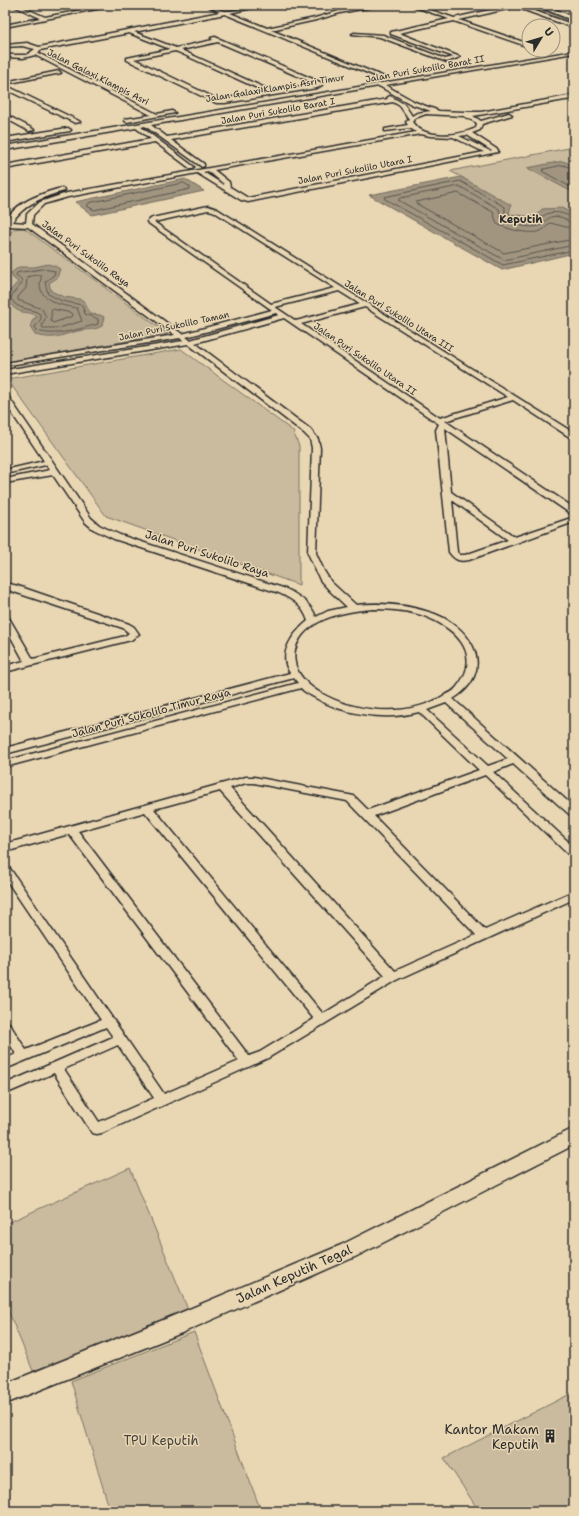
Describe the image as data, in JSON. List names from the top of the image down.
{
  "streets": {
    "main road": ["Jalan Keputih Tegal"],
    "street": [
      "Jalan Puri Sukolilo Barat II",
      "Jalan Galaxi Klampis Asri",
      "Jalan Galaxi Klampis Asri Timur",
      "Jalan Puri Sukolilo Barat I",
      "Jalan Puri Sukolilo Utara I",
      "Jalan Puri Sukolilo Raya",
      "Jalan Puri Sukolilo Utara III",
      "Jalan Puri Sukolilo Taman",
      "Jalan Puri Sukolilo Utara II",
      "Jalan Puri Sukolilo Timur Raya"
    ]
  },
  "crossings": [
    ["Jalan Puri Sukolilo Raya", "Jalan Puri Sukolilo Taman"],
    ["Jalan Puri Sukolilo Utara III", "Jalan Puri Sukolilo Utara II"],
    ["Jalan Puri Sukolilo Taman", "Jalan Puri Sukolilo Utara II"]
  ],
  "districts": ["Keputih"],
  "parks": ["TPU Keputih"],
  "places": {
    "building": ["Kantor Makam Keputih"]
  },
  "north": "top right"
}
